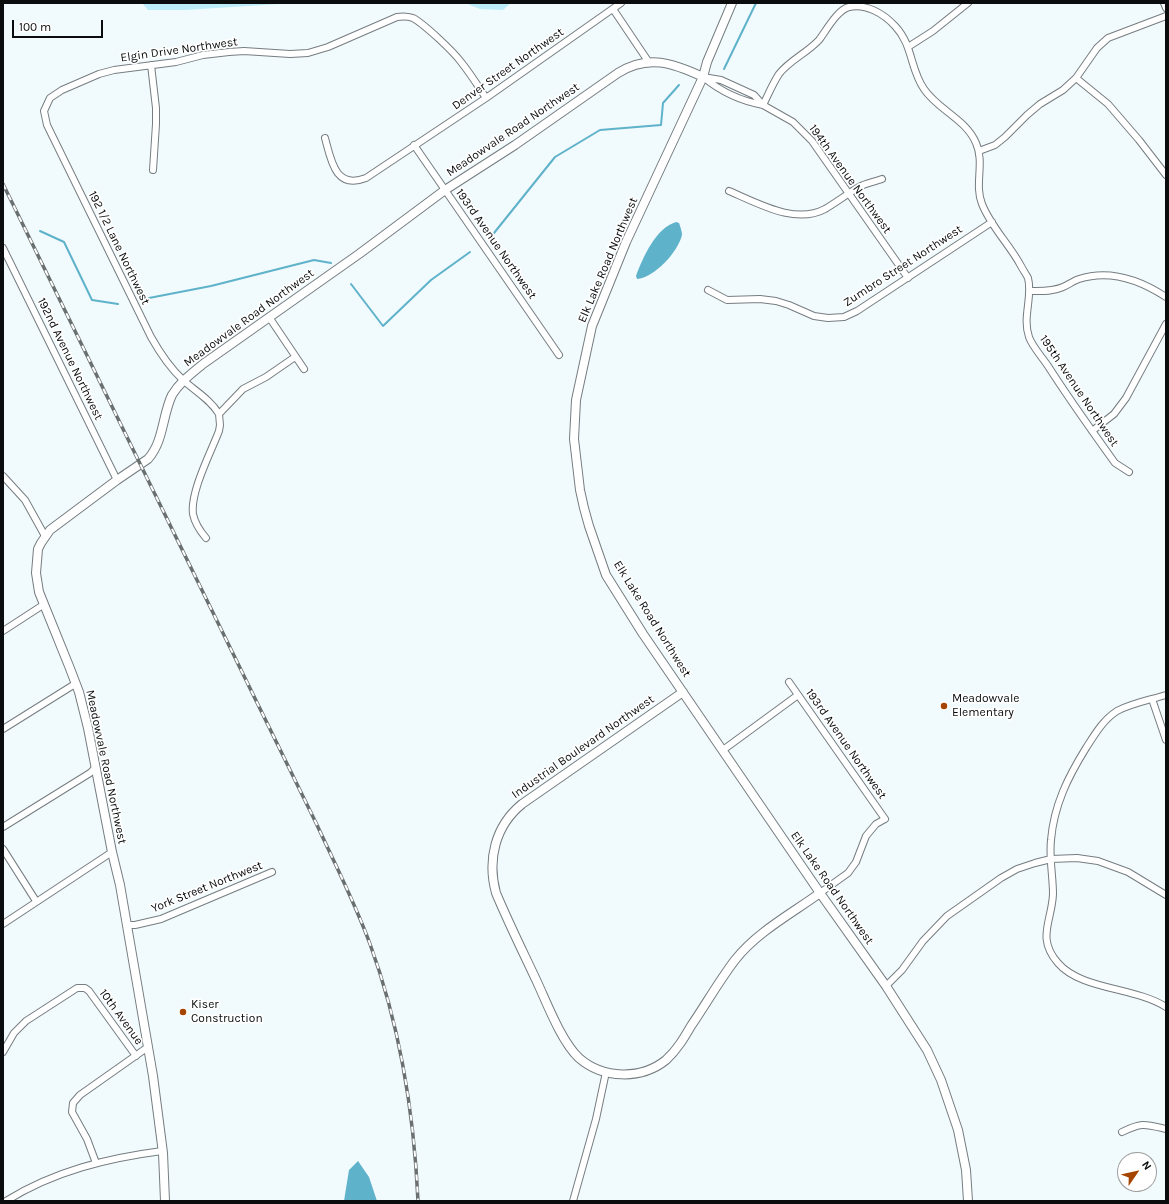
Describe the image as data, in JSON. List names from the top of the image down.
{
  "streets": {
    "street": [
      "Elgin Drive Northwest",
      "Denver Street Northwest",
      "Meadowvale Road Northwest",
      "194th Avenue Northwest",
      "193rd Avenue Northwest",
      "192 1/2 Lane Northwest",
      "Elk Lake Road Northwest",
      "Zumbro Street Northwest",
      "192nd Avenue Northwest",
      "195th Avenue Northwest",
      "Industrial Boulevard Northwest",
      "York Street Northwest",
      "10th Avenue"
    ]
  },
  "crossings": [
    ["Elgin Drive Northwest", "Denver Street Northwest"],
    ["Elgin Drive Northwest", "192 1/2 Lane Northwest"],
    ["Denver Street Northwest", "193rd Avenue Northwest"],
    ["Meadowvale Road Northwest", "194th Avenue Northwest"],
    ["Meadowvale Road Northwest", "193rd Avenue Northwest"],
    ["Meadowvale Road Northwest", "192 1/2 Lane Northwest"],
    ["Meadowvale Road Northwest", "Elk Lake Road Northwest"],
    ["Meadowvale Road Northwest", "192nd Avenue Northwest"],
    ["Meadowvale Road Northwest", "York Street Northwest"],
    ["194th Avenue Northwest", "Elk Lake Road Northwest"],
    ["194th Avenue Northwest", "Zumbro Street Northwest"],
    ["193rd Avenue Northwest", "Elk Lake Road Northwest"],
    ["193rd Avenue Northwest", "Industrial Boulevard Northwest"],
    ["Elk Lake Road Northwest", "Industrial Boulevard Northwest"],
    ["Zumbro Street Northwest", "195th Avenue Northwest"]
  ],
  "places": ["Meadowvale Elementary", "Kiser Construction"],
  "scale_bar": "100 m",
  "north": "top right"
}
